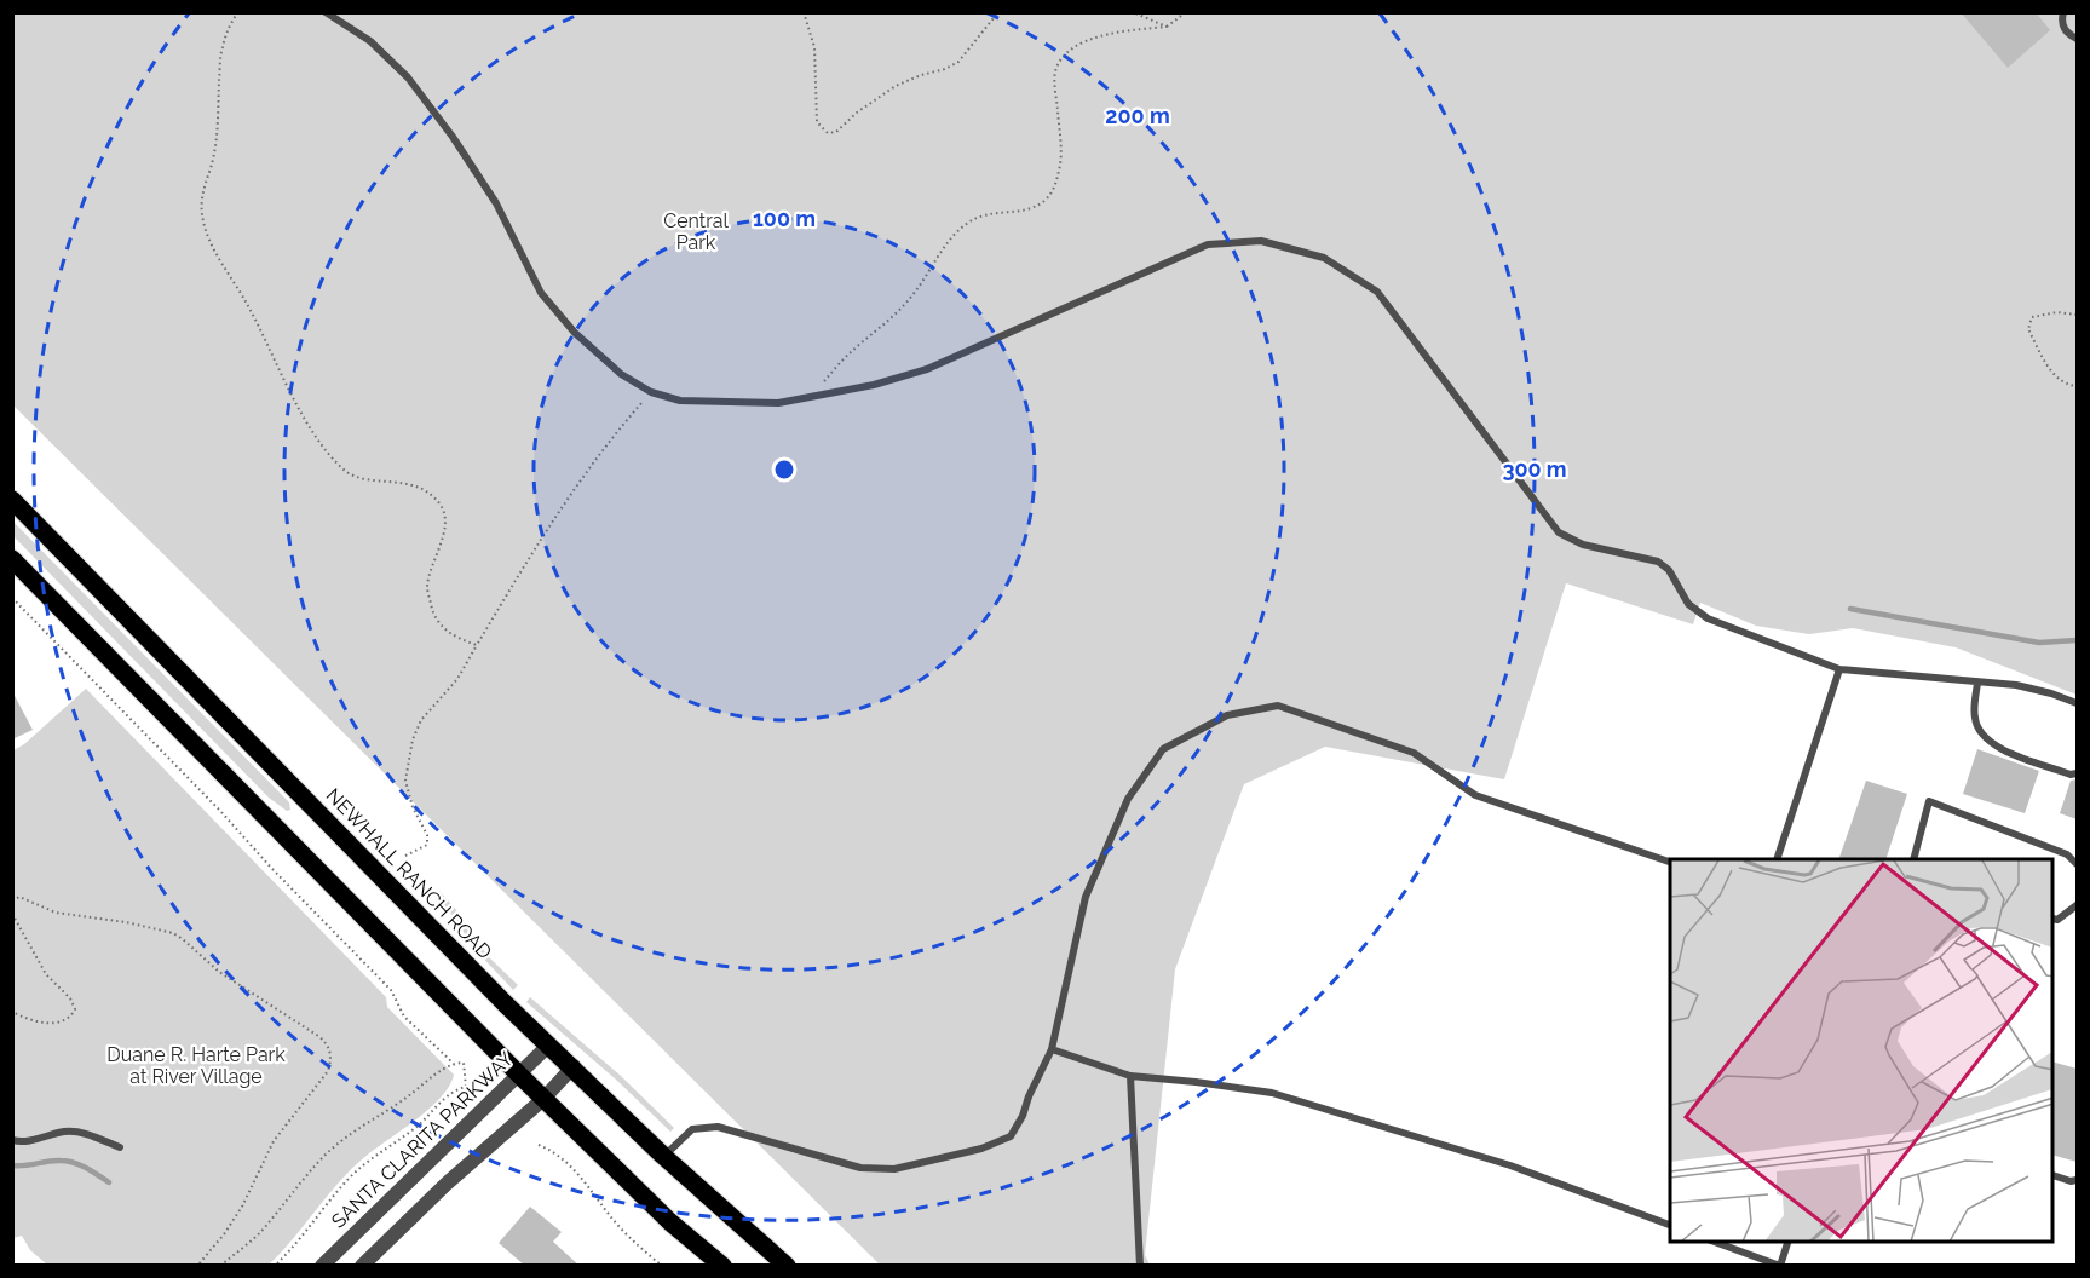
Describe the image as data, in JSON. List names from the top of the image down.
{
  "streets": {
    "main road": ["NEWHALL RANCH ROAD"],
    "street": ["SANTA CLARITA PARKWAY"]
  },
  "crossings": [
    ["NEWHALL RANCH ROAD", "SANTA CLARITA PARKWAY"]
  ],
  "parks": ["Central Park", "Duane R. Harte Park at River Village"],
  "rings": ["200 m", "100 m", "300 m"]
}
